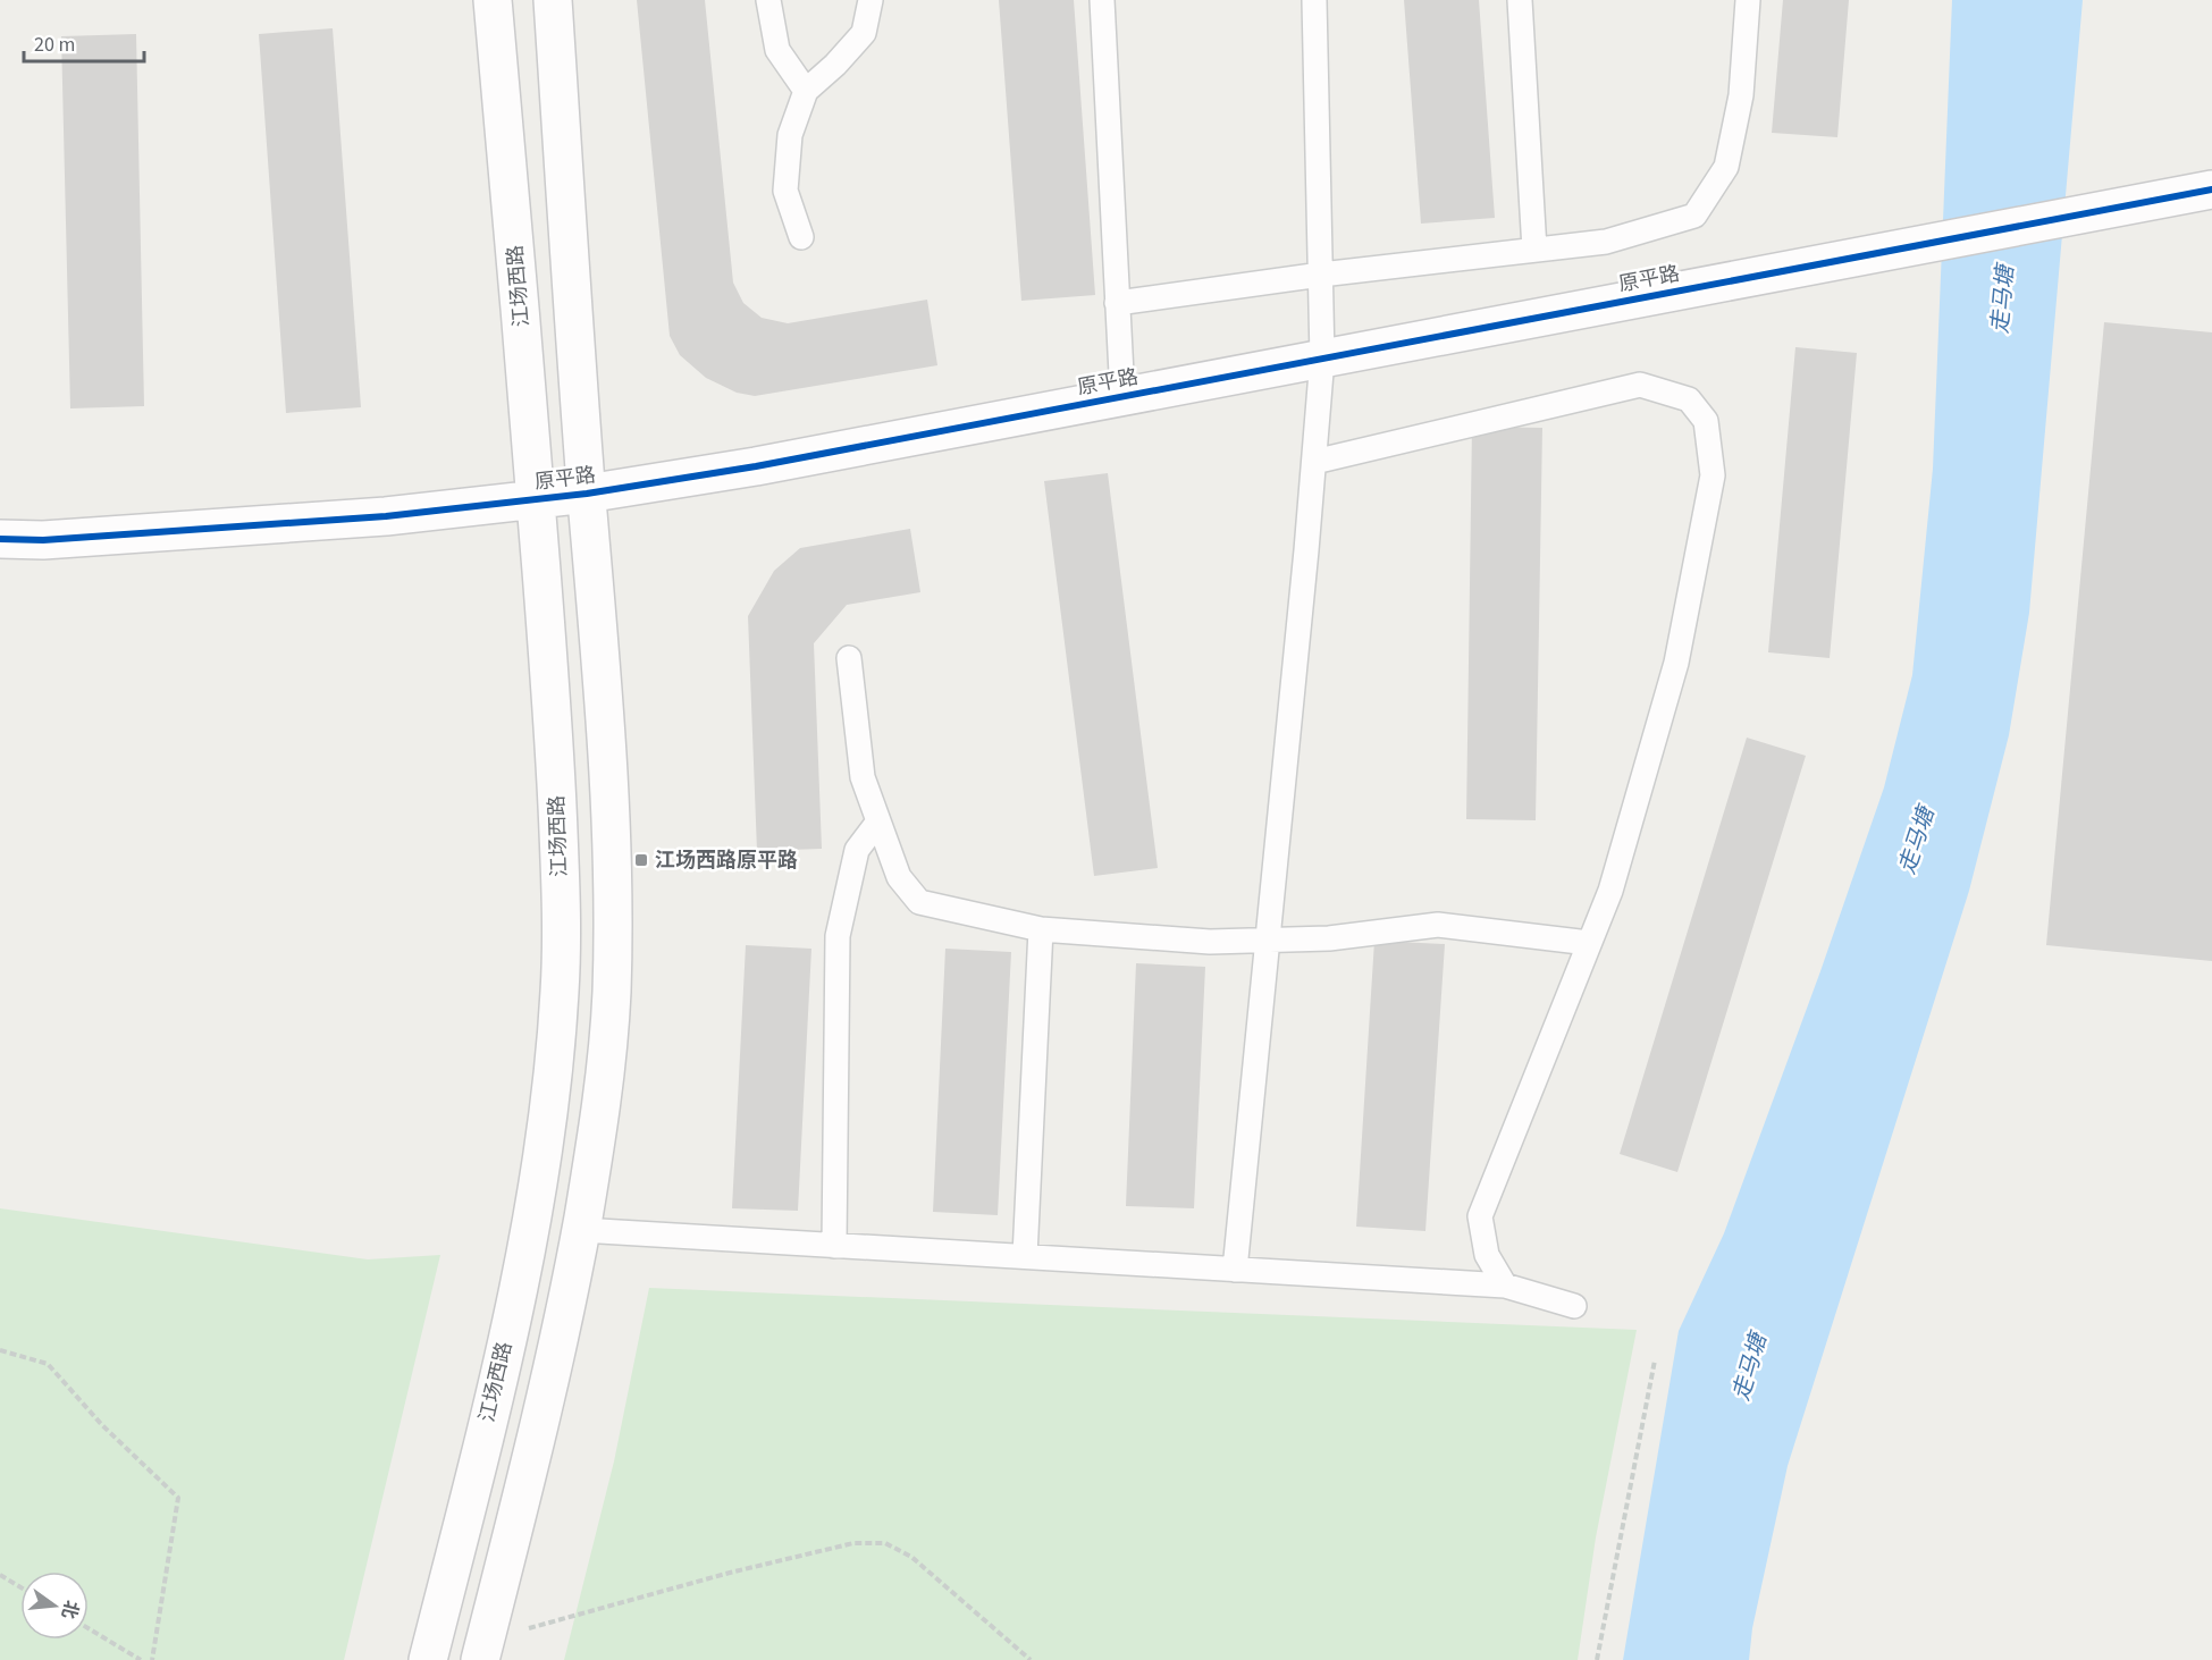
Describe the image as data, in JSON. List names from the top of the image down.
{
  "streets": {
    "main road": ["原平路", "江场西路"]
  },
  "crossings": [
    ["原平路", "江场西路"]
  ],
  "water": ["走马塘"],
  "places": {
    "transit": ["江场西路原平路"]
  },
  "scale_bar": "20 m",
  "north": "right"
}
